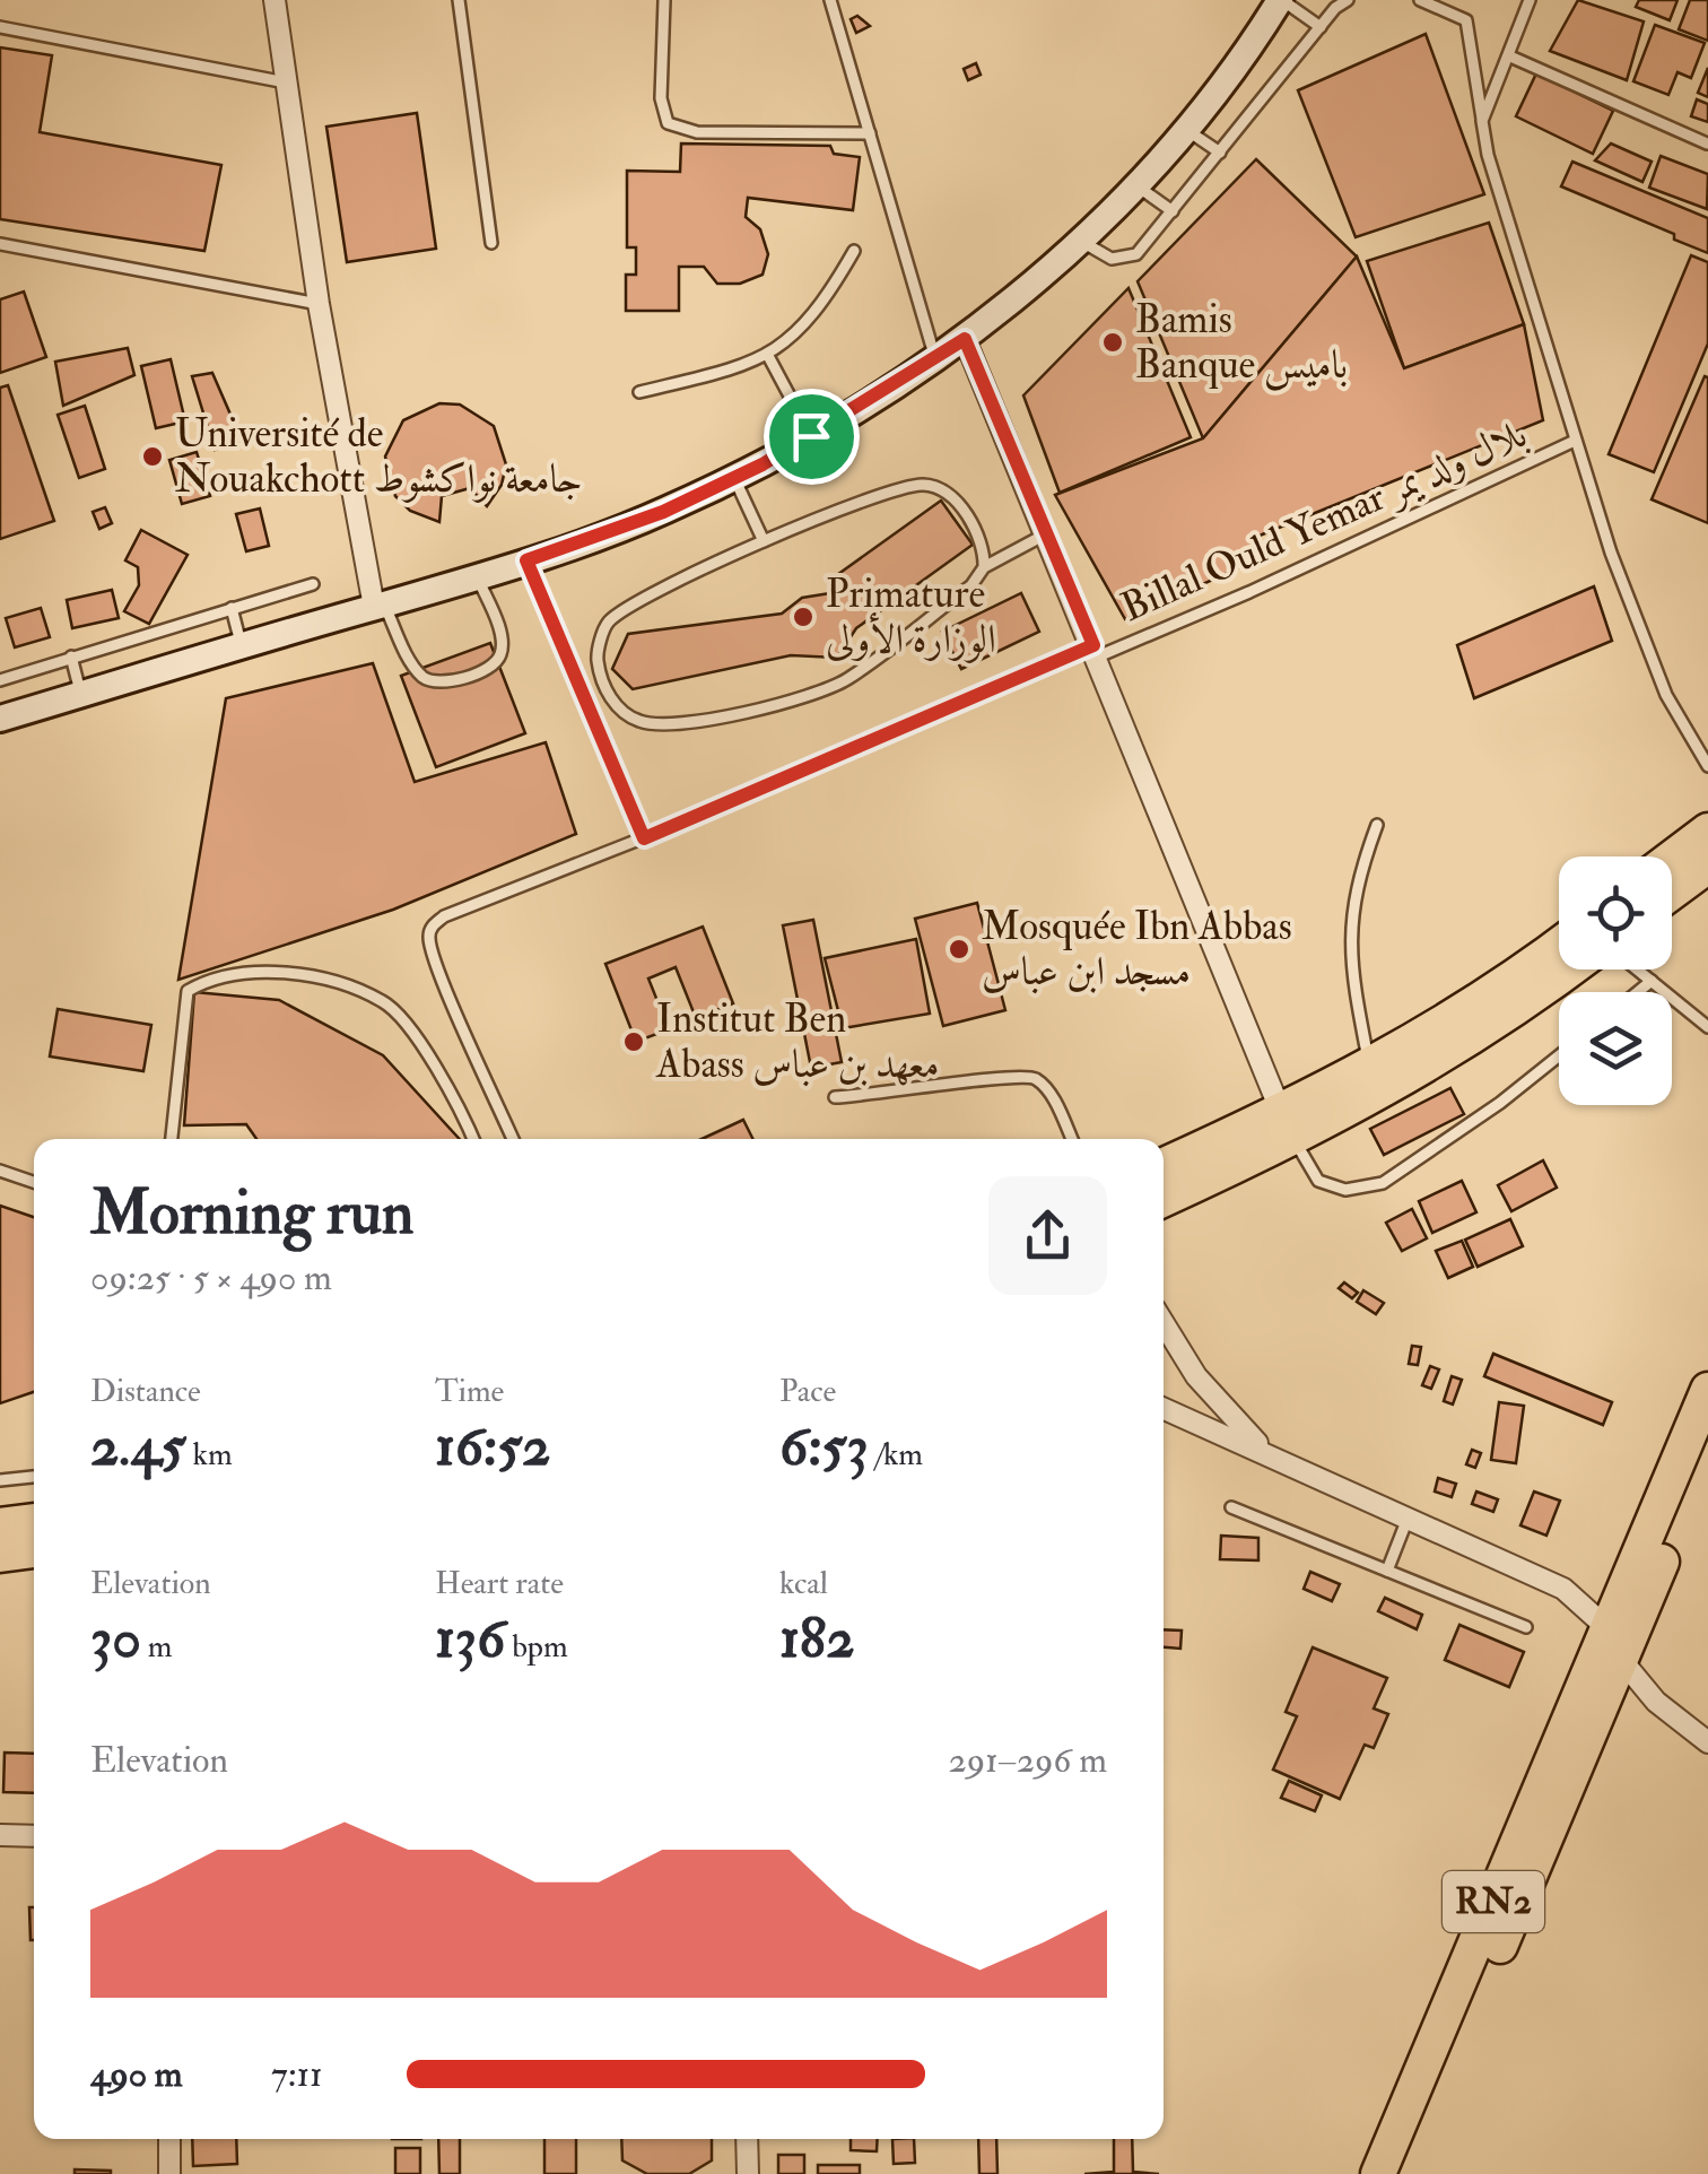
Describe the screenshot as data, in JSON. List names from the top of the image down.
{
  "streets": {
    "highway": ["RN2"],
    "lane": ["Billal Ould Yemar بلال ولد يمر"]
  },
  "places": [
    "Bamis Banque باميس",
    "Université de Nouakchott جامعة نواكشوط",
    "Primature الوزارة الأولى",
    "Mosquée Ibn Abbas مسجد ابن عباس",
    "Institut Ben Abass معهد بن عباس"
  ],
  "page": {
    "heading": ["Morning run", "09:25 · 5 × 490 m"],
    "stats": [
      ["Distance", "2.45 km"],
      ["Time", "16:52"],
      ["Pace", "6:53 /km"],
      ["Elevation", "30 m"],
      ["Heart rate", "136 bpm"],
      ["kcal", "182"]
    ],
    "chart": ["Elevation", "291–296 m"],
    "list": [
      {
        "name": "490 m",
        "note": "7:11"
      }
    ]
  }
}
